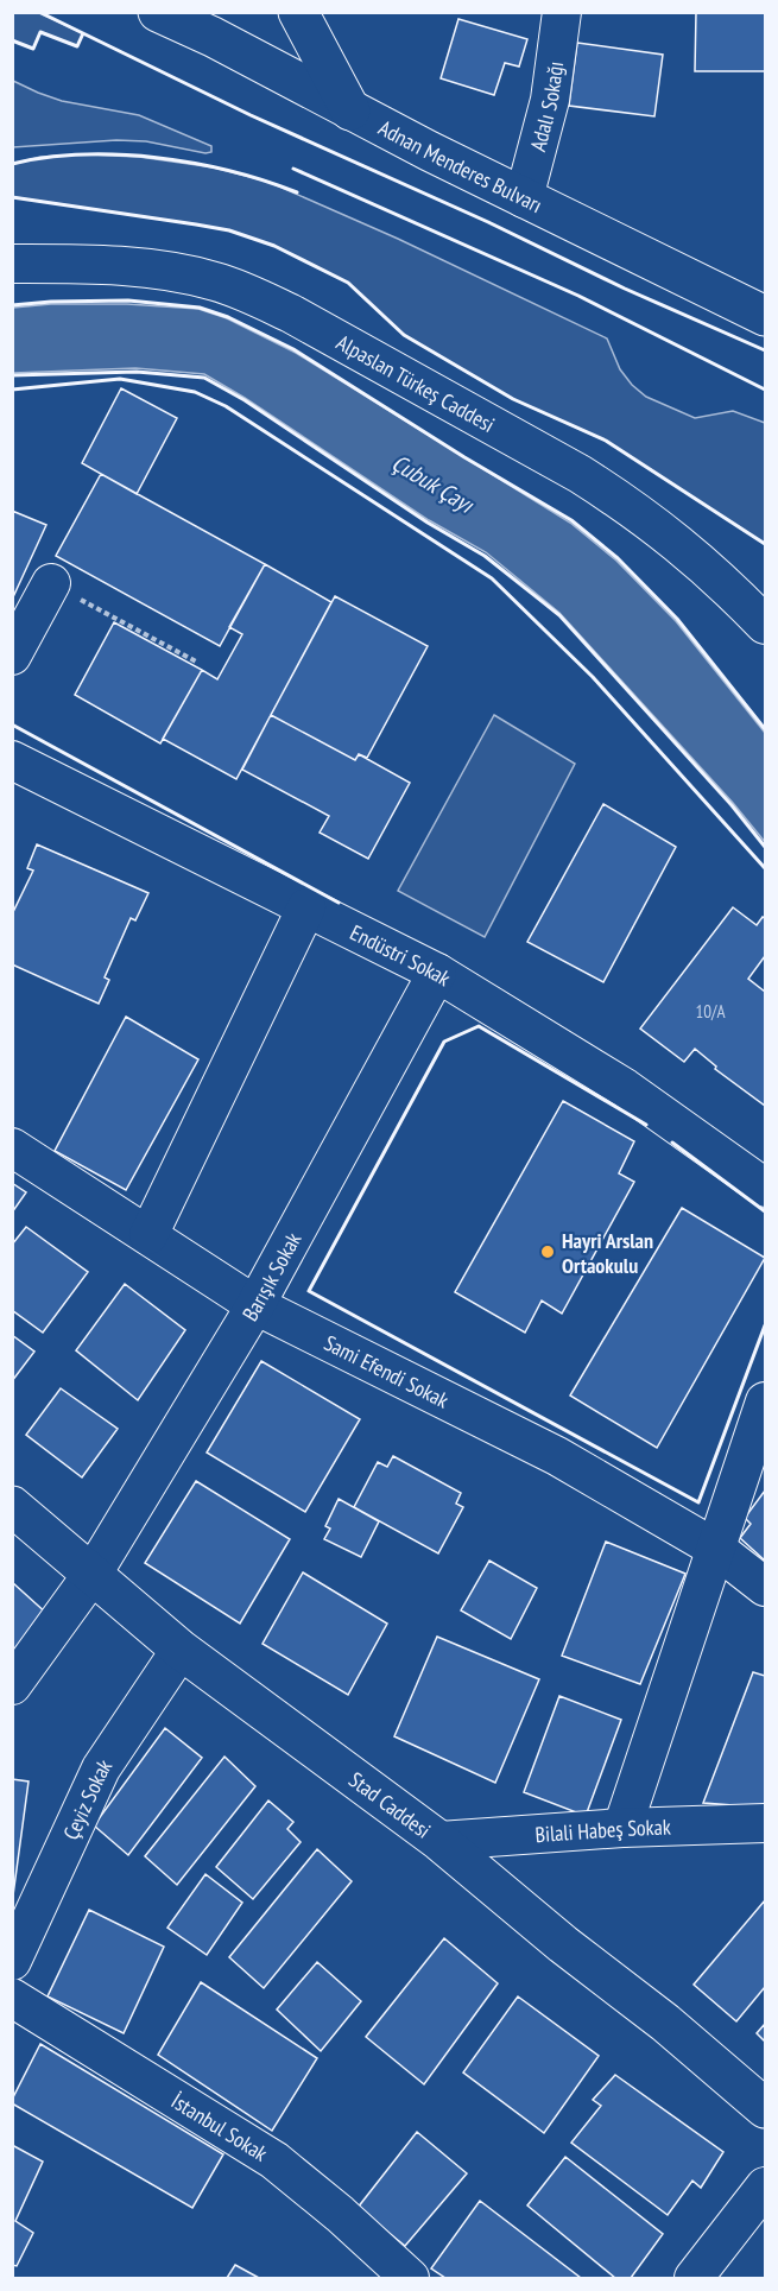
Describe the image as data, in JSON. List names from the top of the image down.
{
  "streets": {
    "main road": ["Adnan Menderes Bulvarı", "Stad Caddesi"],
    "street": [
      "Adalı Sokağı",
      "Alpaslan Türkeş Caddesi",
      "Endüstri Sokak",
      "Barışık Sokak",
      "Sami Efendi Sokak",
      "Çeyiz Sokak",
      "Bilali Habeş Sokak",
      "İstanbul Sokak"
    ]
  },
  "crossings": [
    ["Adalı Sokağı", "Adnan Menderes Bulvarı"],
    ["Endüstri Sokak", "Barışık Sokak"],
    ["Barışık Sokak", "Sami Efendi Sokak"],
    ["Barışık Sokak", "Stad Caddesi"],
    ["Çeyiz Sokak", "Stad Caddesi"],
    ["Stad Caddesi", "Bilali Habeş Sokak"]
  ],
  "water": ["Çubuk Çayı"],
  "places": ["Hayri Arslan Ortaokulu"],
  "house_numbers": ["10/A"]
}
